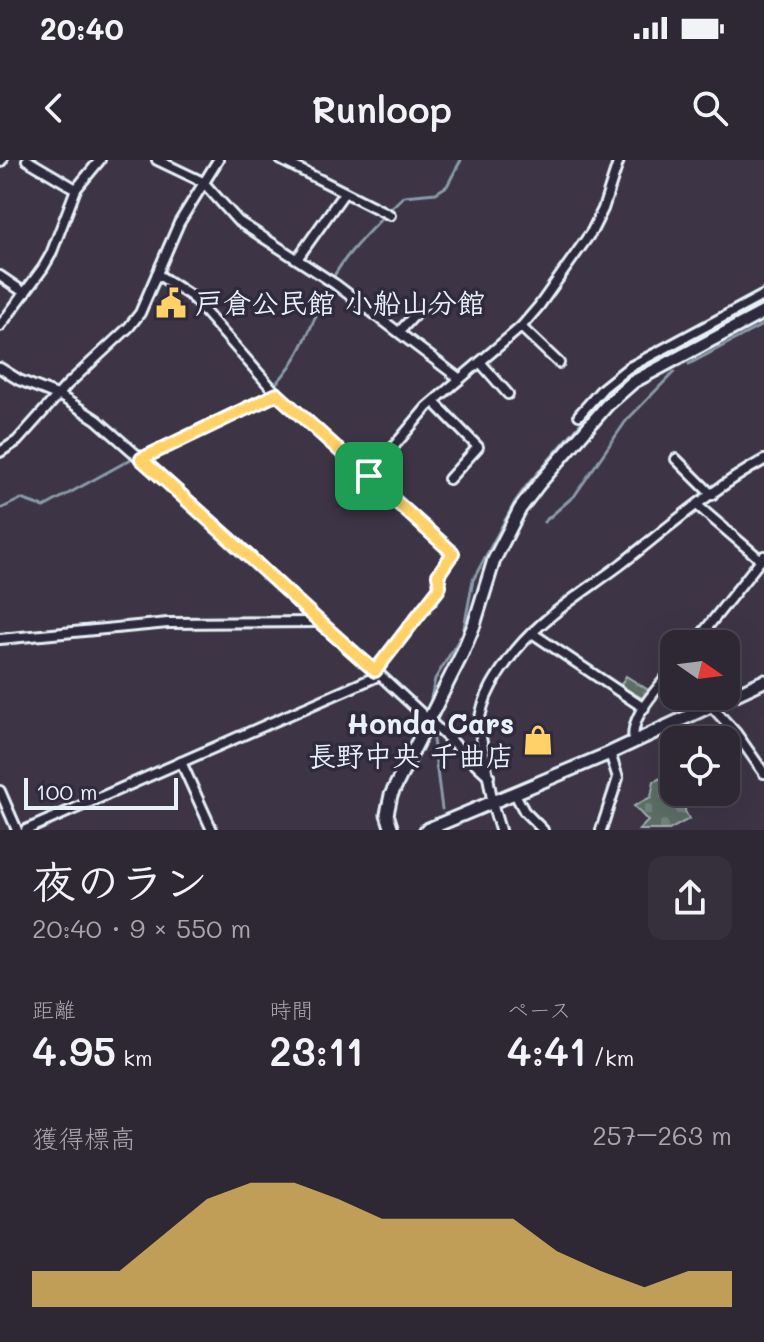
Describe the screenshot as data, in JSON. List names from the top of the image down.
{
  "places": {
    "public building": ["戸倉公民館 小船山分館"],
    "shop": ["Honda Cars 長野中央 千曲店"]
  },
  "scale_bar": "100 m",
  "north": "right",
  "page": {
    "status": "20:40",
    "header": "Runloop",
    "scale": "100 m",
    "heading": ["夜のラン", "20:40 · 9 × 550 m"],
    "stats": [
      ["距離", "4.95 km"],
      ["時間", "23:11"],
      ["ペース", "4:41 /km"]
    ],
    "chart": ["獲得標高", "257–263 m"]
  }
}
